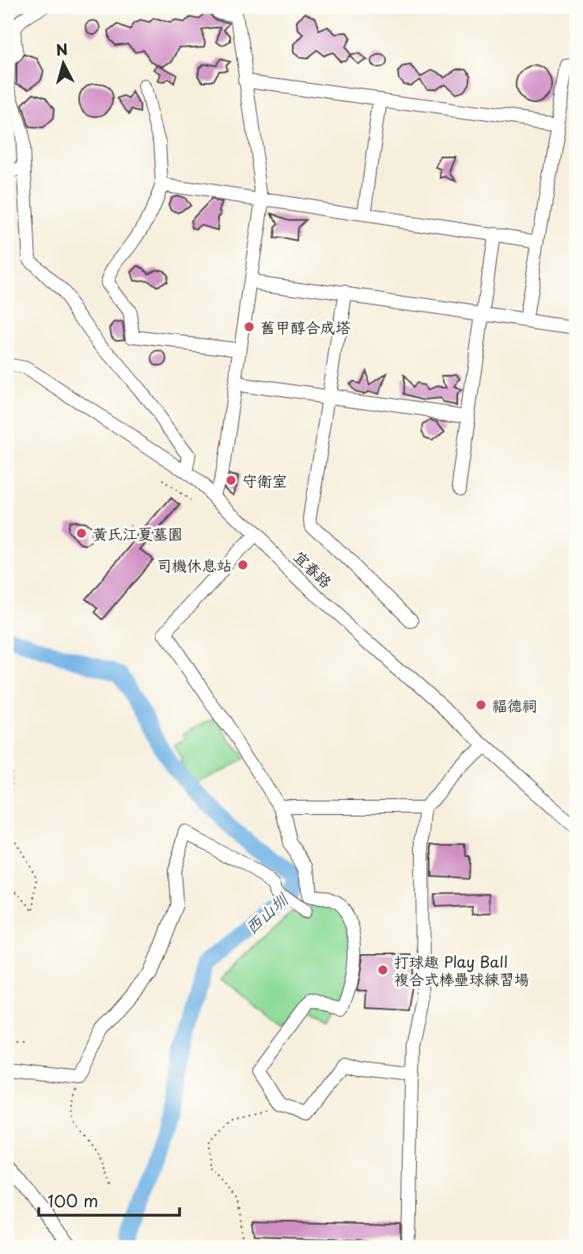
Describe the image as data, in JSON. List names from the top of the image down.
{
  "streets": {
    "street": ["宜春路"]
  },
  "water": ["西山圳"],
  "places": [
    "舊甲醇合成塔",
    "守衛室",
    "黃氏江夏墓園",
    "司機休息站",
    "福德祠",
    "打球趣 Play Ball 複合式棒壘球練習場"
  ],
  "scale_bar": "100 m",
  "north": "top"
}
